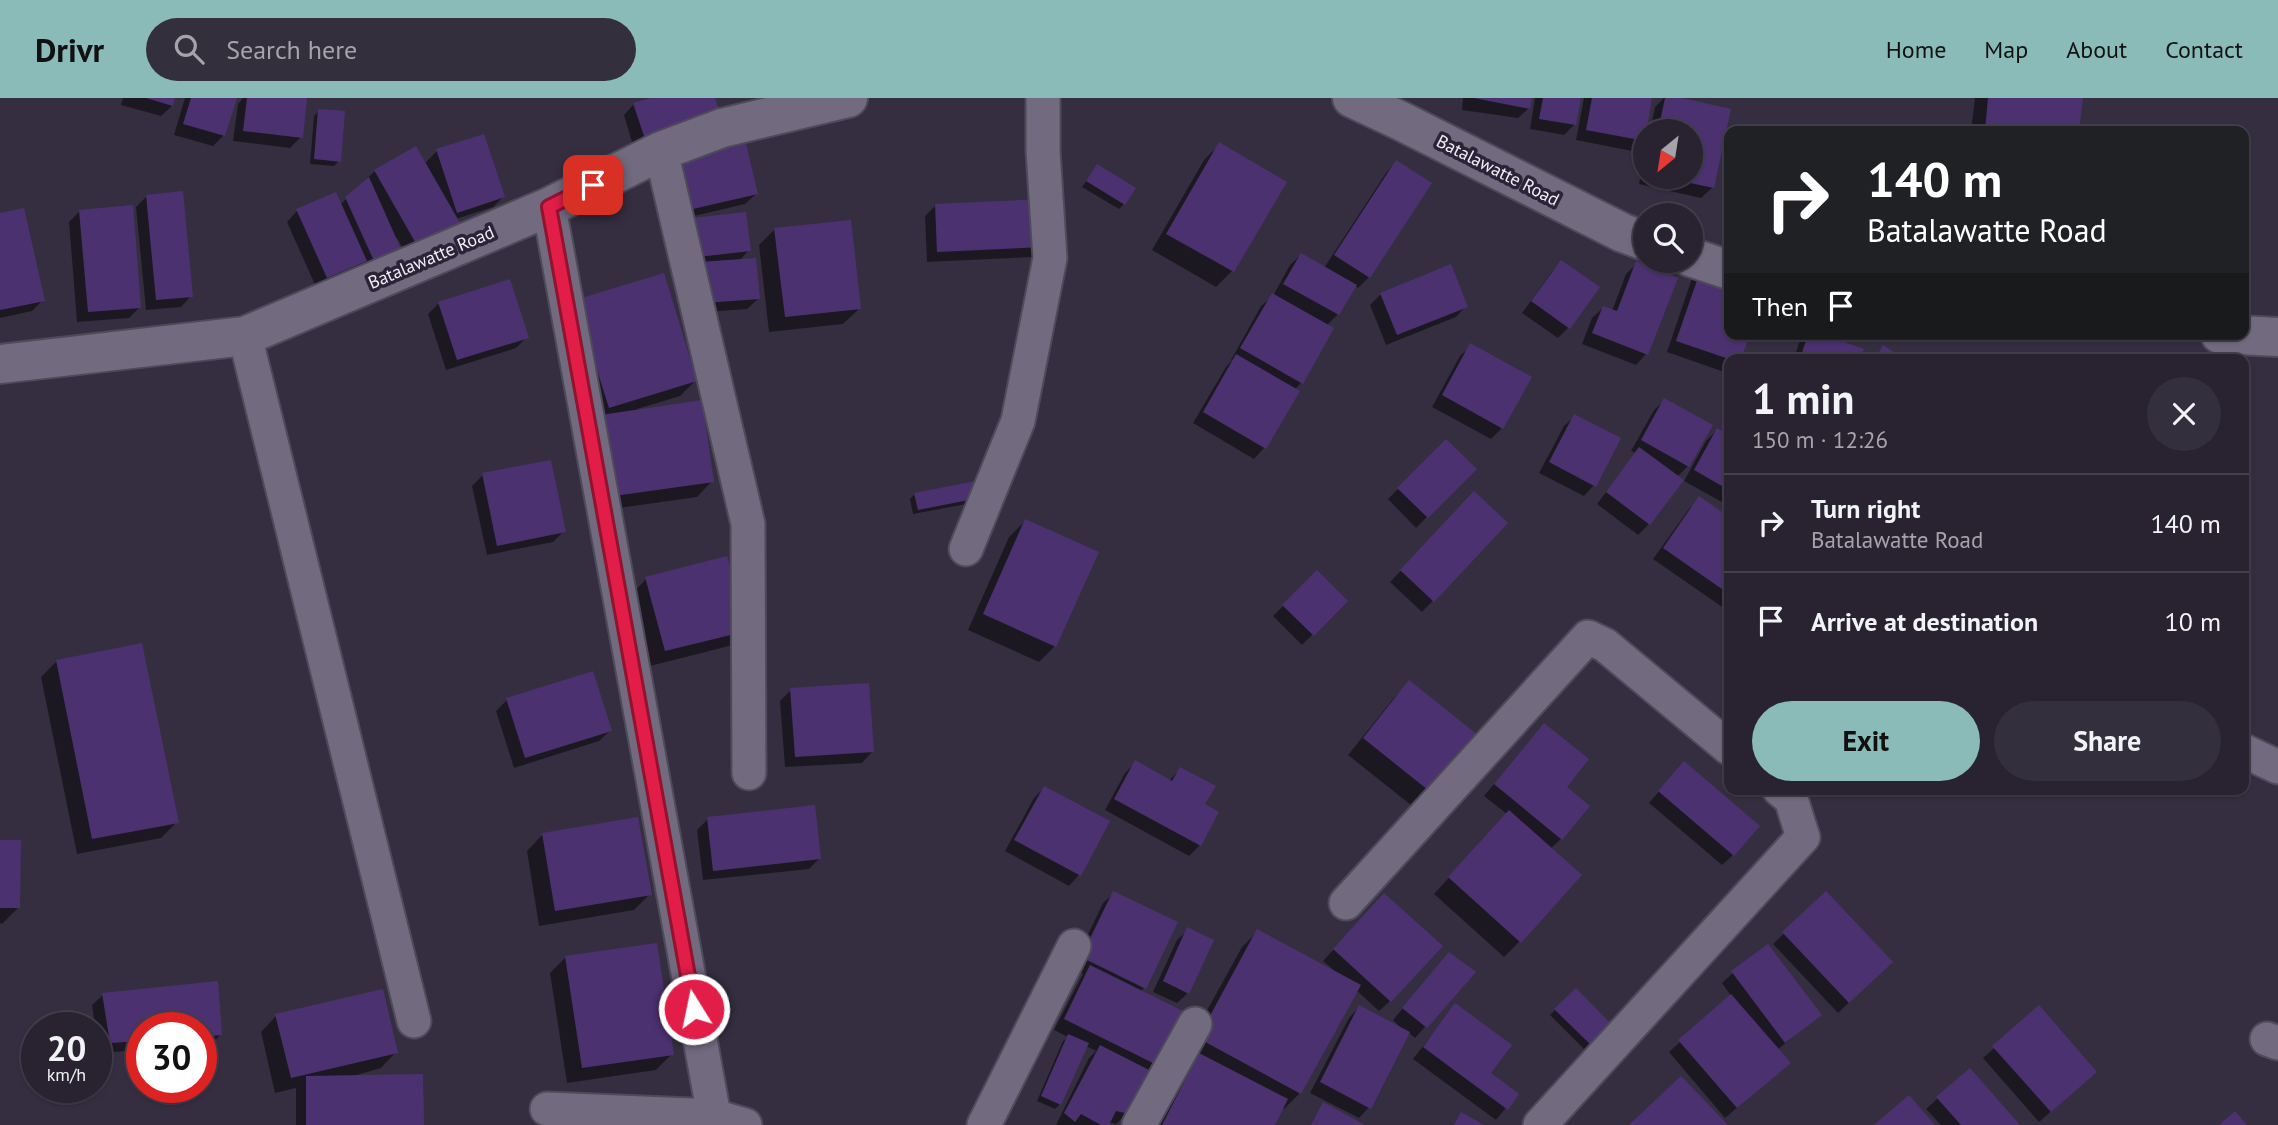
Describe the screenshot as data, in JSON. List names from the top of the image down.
{
  "streets": {
    "street": ["Batalawatte Road"]
  },
  "north": "bottom left",
  "page": {
    "header": "Drivr",
    "search": "Search here",
    "nav": [
      "Home",
      "Map",
      "About",
      "Contact"
    ],
    "turn": ["140 m", "Batalawatte Road"],
    "then": "Then",
    "heading": ["1 min", "150 m · 12:26"],
    "list": [
      {
        "name": "Turn right",
        "note": "Batalawatte Road",
        "value": "140 m"
      },
      {
        "name": "Arrive at destination",
        "value": "10 m"
      }
    ],
    "buttons": ["Exit", "Share"],
    "speed": "20 km/h",
    "limit": "30"
  }
}
